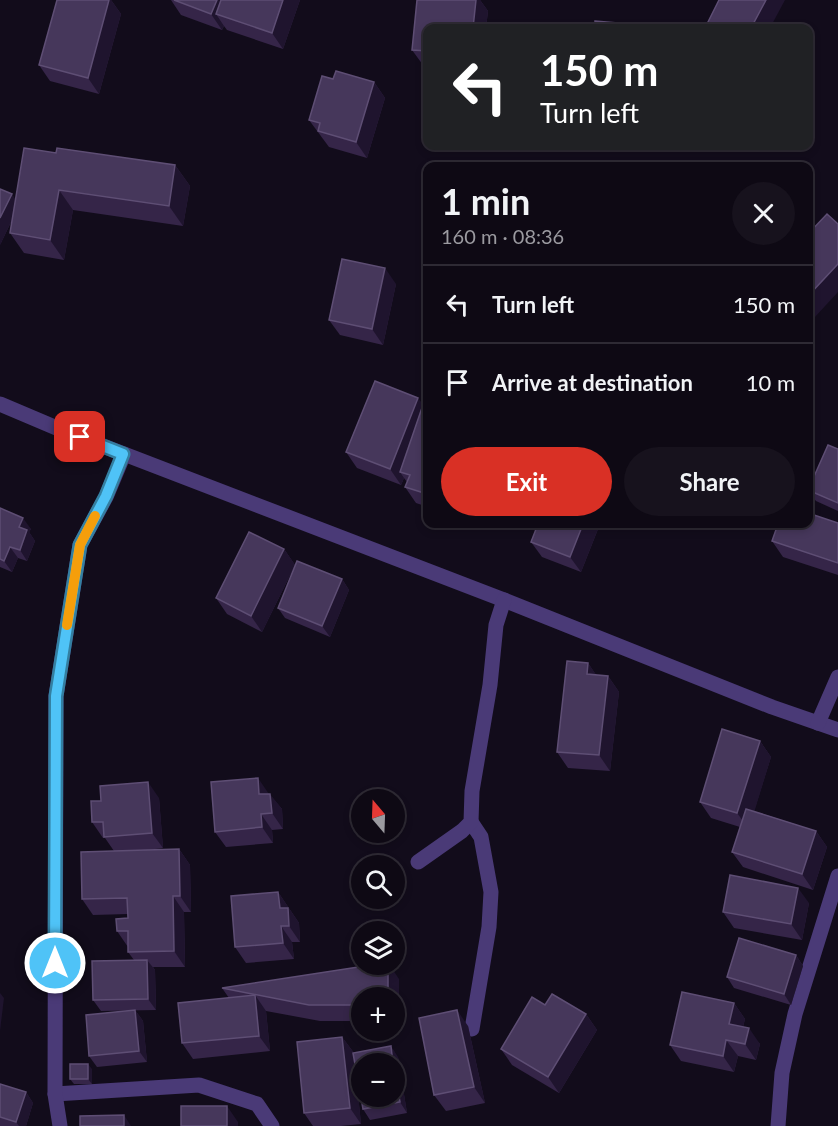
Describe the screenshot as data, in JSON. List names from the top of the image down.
{
  "north": "top",
  "page": {
    "turn": ["150 m", "Turn left"],
    "heading": ["1 min", "160 m · 08:36"],
    "list": [
      {
        "name": "Turn left",
        "value": "150 m"
      },
      {
        "name": "Arrive at destination",
        "value": "10 m"
      }
    ],
    "buttons": ["Exit", "Share"],
    "map_buttons": ["+", "−"]
  }
}
